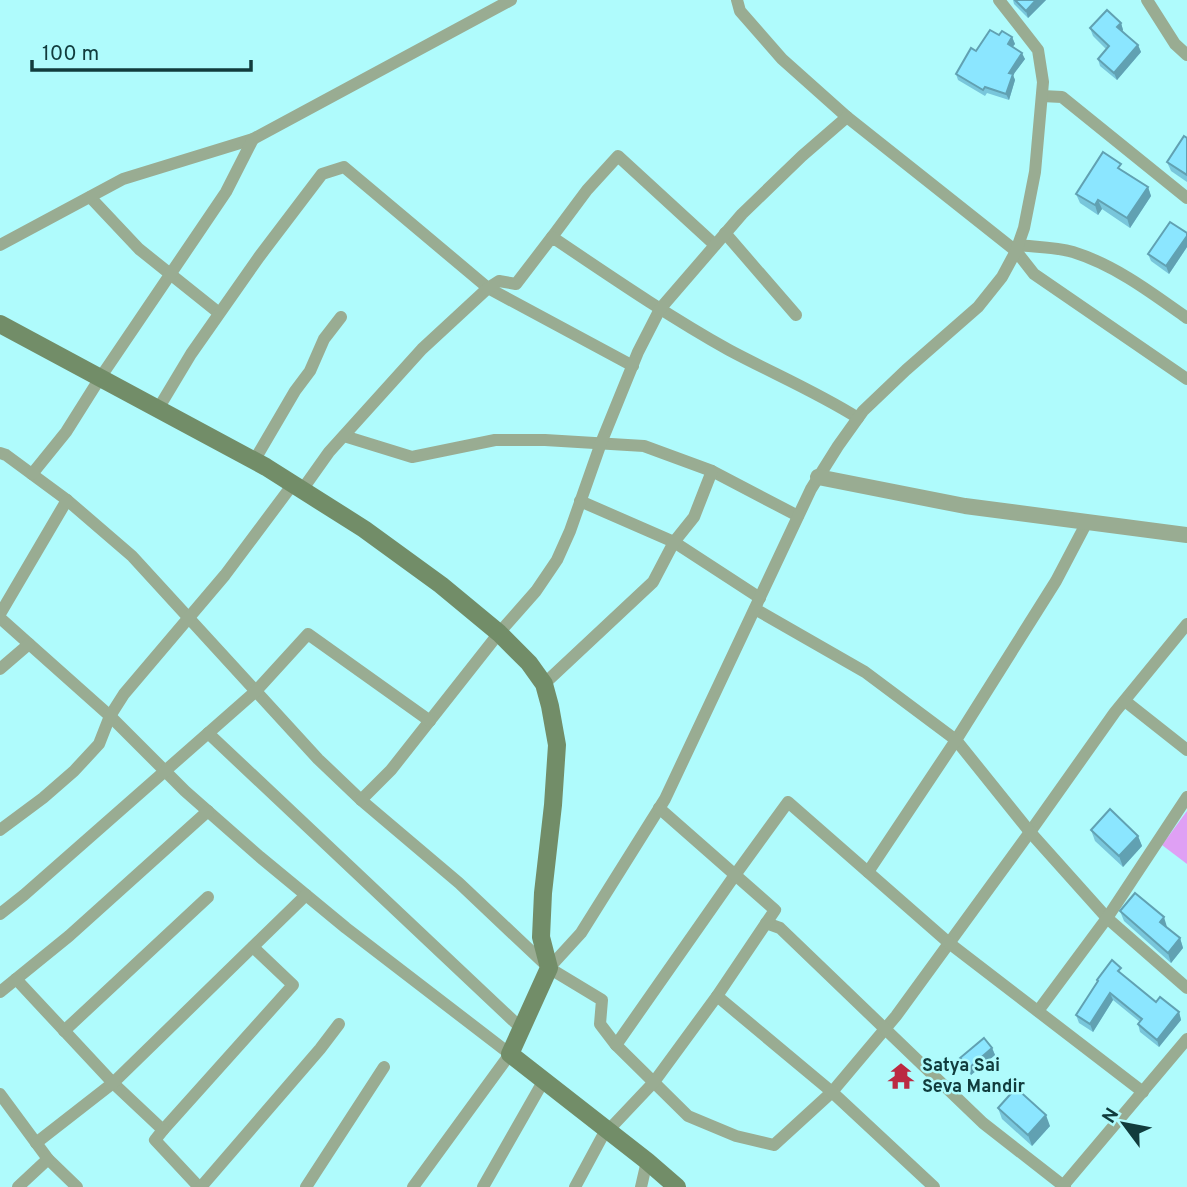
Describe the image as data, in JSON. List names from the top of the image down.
{
  "places": {
    "temple": ["Satya Sai Seva Mandir"]
  },
  "scale_bar": "100 m",
  "north": "top left"
}
